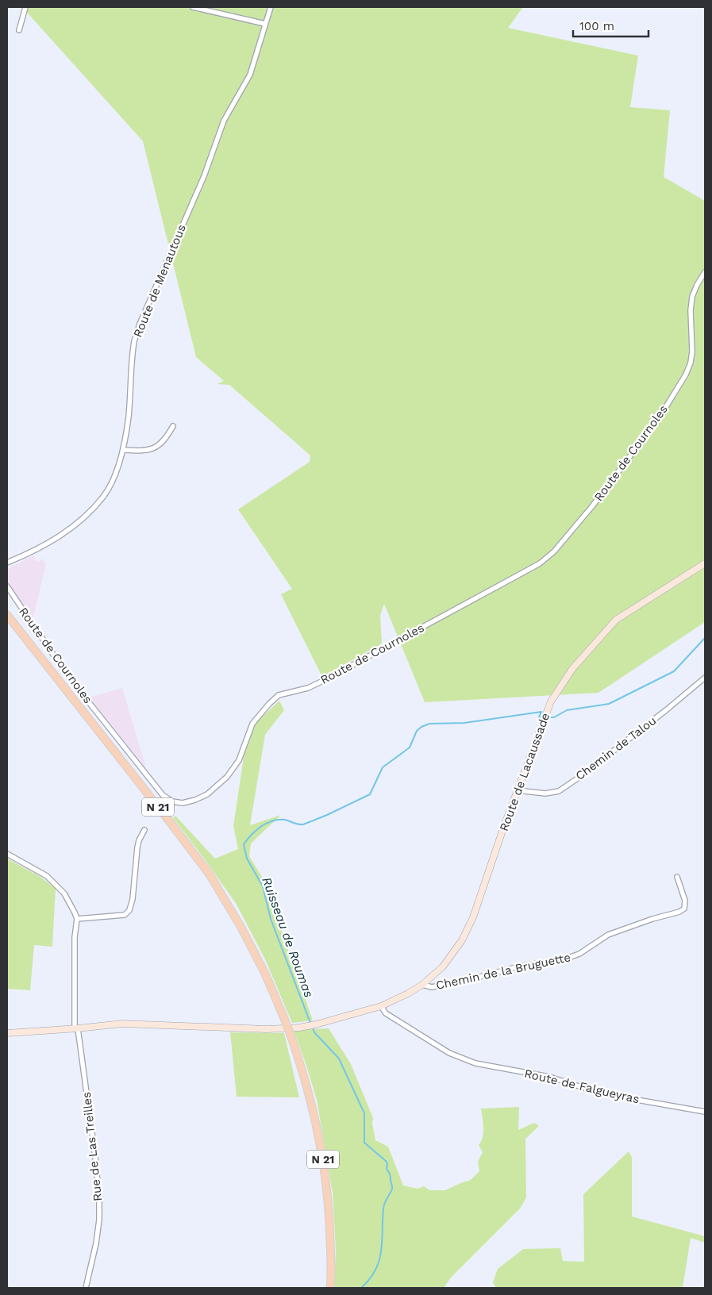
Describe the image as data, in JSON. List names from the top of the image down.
{
  "streets": {
    "main road": ["N 21"],
    "street": [
      "Route de Menautous",
      "Route de Cournoles",
      "Chemin de Talou",
      "Route de Lacaussade",
      "Chemin de la Bruguette",
      "Route de Falgueyras",
      "Rue de Las Treilles"
    ]
  },
  "crossings": [
    ["Chemin de Talou", "Route de Lacaussade"],
    ["Route de Lacaussade", "Chemin de la Bruguette"],
    ["Route de Lacaussade", "Route de Falgueyras"],
    ["Route de Lacaussade", "Rue de Las Treilles"]
  ],
  "water": ["Ruisseau de Roumas"],
  "scale_bar": "100 m"
}
